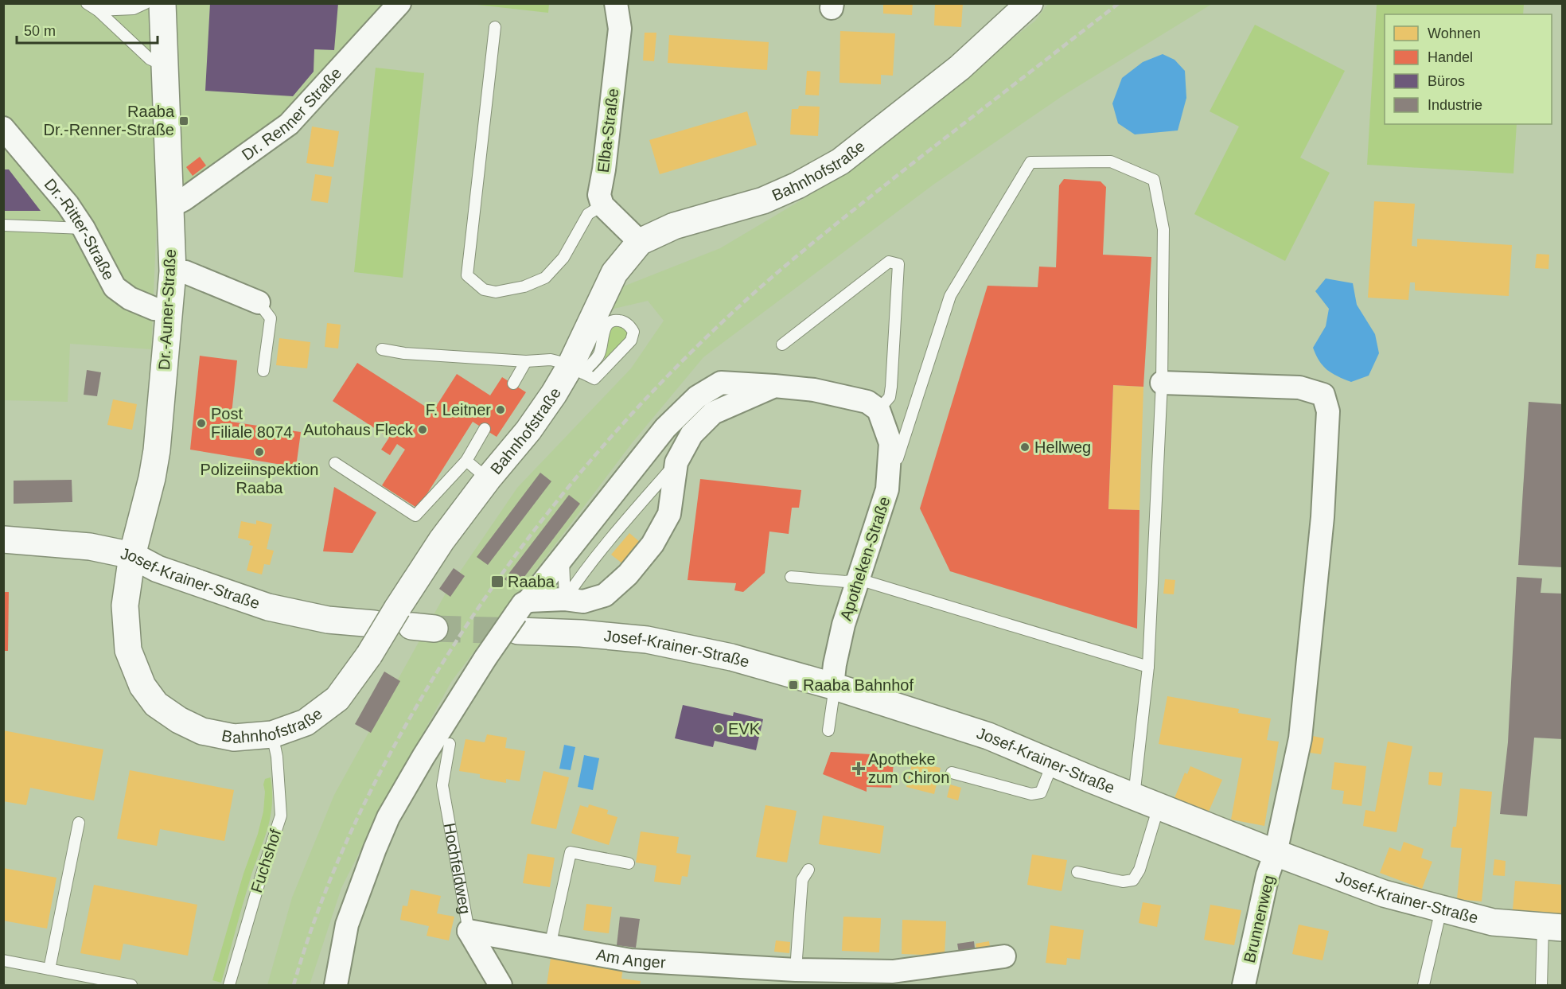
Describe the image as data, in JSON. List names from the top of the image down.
{
  "streets": {
    "main road": ["Bahnhofstraße", "Dr.-Auner-Straße", "Josef-Krainer-Straße"],
    "street": [
      "Dr. Renner Straße",
      "Elba-Straße",
      "Dr.-Ritter-Straße",
      "Apotheken-Straße",
      "Hochfeldweg",
      "Brunnenweg",
      "Am Anger"
    ],
    "lane": ["Fuchshof"]
  },
  "crossings": [
    ["Dr. Renner Straße", "Dr.-Auner-Straße"],
    ["Bahnhofstraße", "Dr.-Auner-Straße"],
    ["Bahnhofstraße", "Josef-Krainer-Straße"],
    ["Bahnhofstraße", "Fuchshof"],
    ["Dr.-Ritter-Straße", "Dr.-Auner-Straße"],
    ["Dr.-Auner-Straße", "Josef-Krainer-Straße"],
    ["Apotheken-Straße", "Josef-Krainer-Straße"],
    ["Apotheken-Straße", "Brunnenweg"],
    ["Josef-Krainer-Straße", "Brunnenweg"],
    ["Hochfeldweg", "Am Anger"]
  ],
  "places": {
    "transit": ["Raaba Dr.-Renner-Straße", "Raaba", "Raaba Bahnhof"],
    "other": [
      "F. Leitner",
      "Post Filiale 8074",
      "Autohaus Fleck",
      "Hellweg",
      "Polizeiinspektion Raaba",
      "EVK"
    ],
    "health": ["Apotheke zum Chiron"]
  },
  "legend": [
    "Wohnen",
    "Handel",
    "Büros",
    "Industrie"
  ],
  "scale_bar": "50 m"
}
